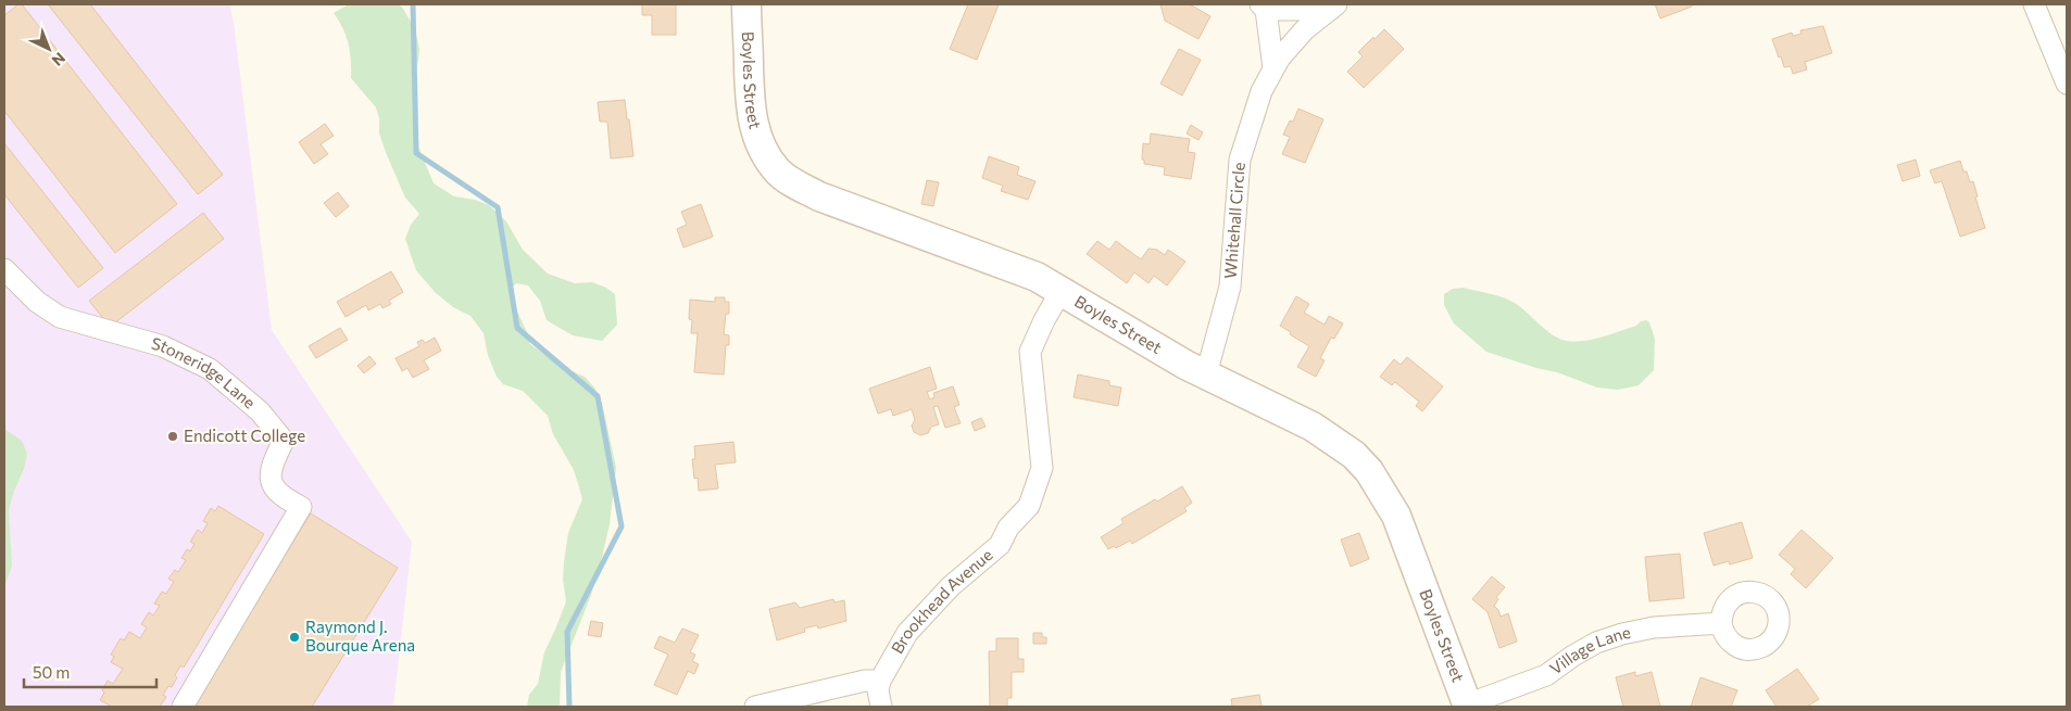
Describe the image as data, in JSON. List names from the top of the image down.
{
  "streets": {
    "street": [
      "Boyles Street",
      "Whitehall Circle",
      "Stoneridge Lane",
      "Brookhead Avenue",
      "Village Lane"
    ]
  },
  "crossings": [
    ["Boyles Street", "Whitehall Circle"],
    ["Boyles Street", "Brookhead Avenue"],
    ["Boyles Street", "Village Lane"]
  ],
  "places": ["Endicott College", "Raymond J. Bourque Arena"],
  "scale_bar": "50 m",
  "north": "bottom right"
}
